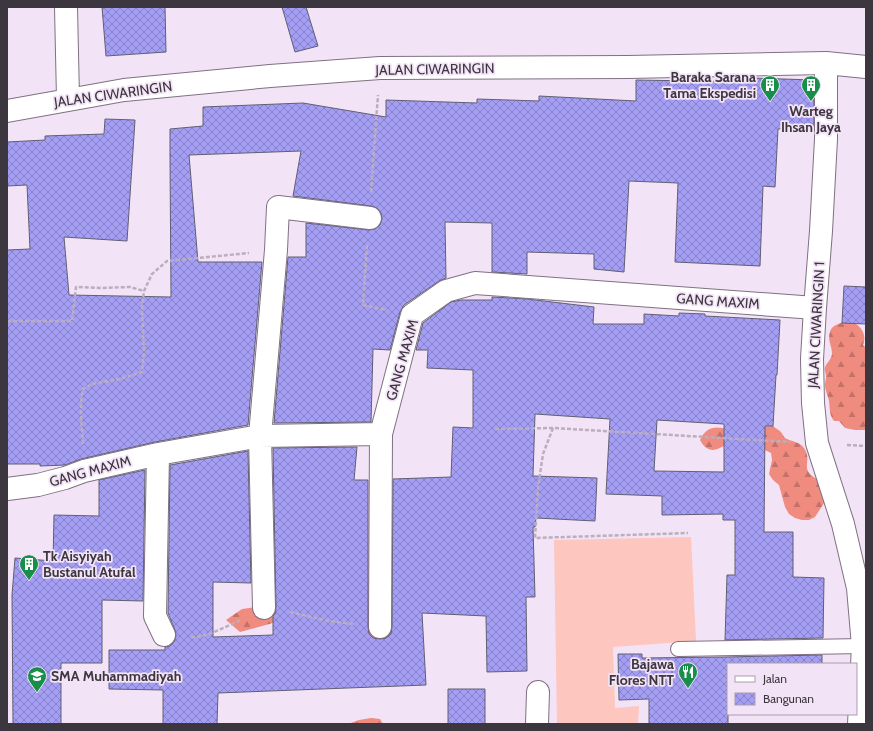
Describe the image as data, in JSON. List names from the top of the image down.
{
  "streets": {
    "street": ["JALAN CIWARINGIN", "GANG MAXIM", "JALAN CIWARINGIN 1"]
  },
  "crossings": [
    ["JALAN CIWARINGIN", "JALAN CIWARINGIN 1"],
    ["GANG MAXIM", "JALAN CIWARINGIN 1"]
  ],
  "places": {
    "building": ["Baraka Sarana Tama Ekspedisi", "Warteg Ihsan Jaya", "Tk Aisyiyah Bustanul Atufal"],
    "restaurant": ["Bajawa Flores NTT"],
    "school or university": ["SMA Muhammadiyah"]
  },
  "legend": ["Jalan", "Bangunan"]
}
